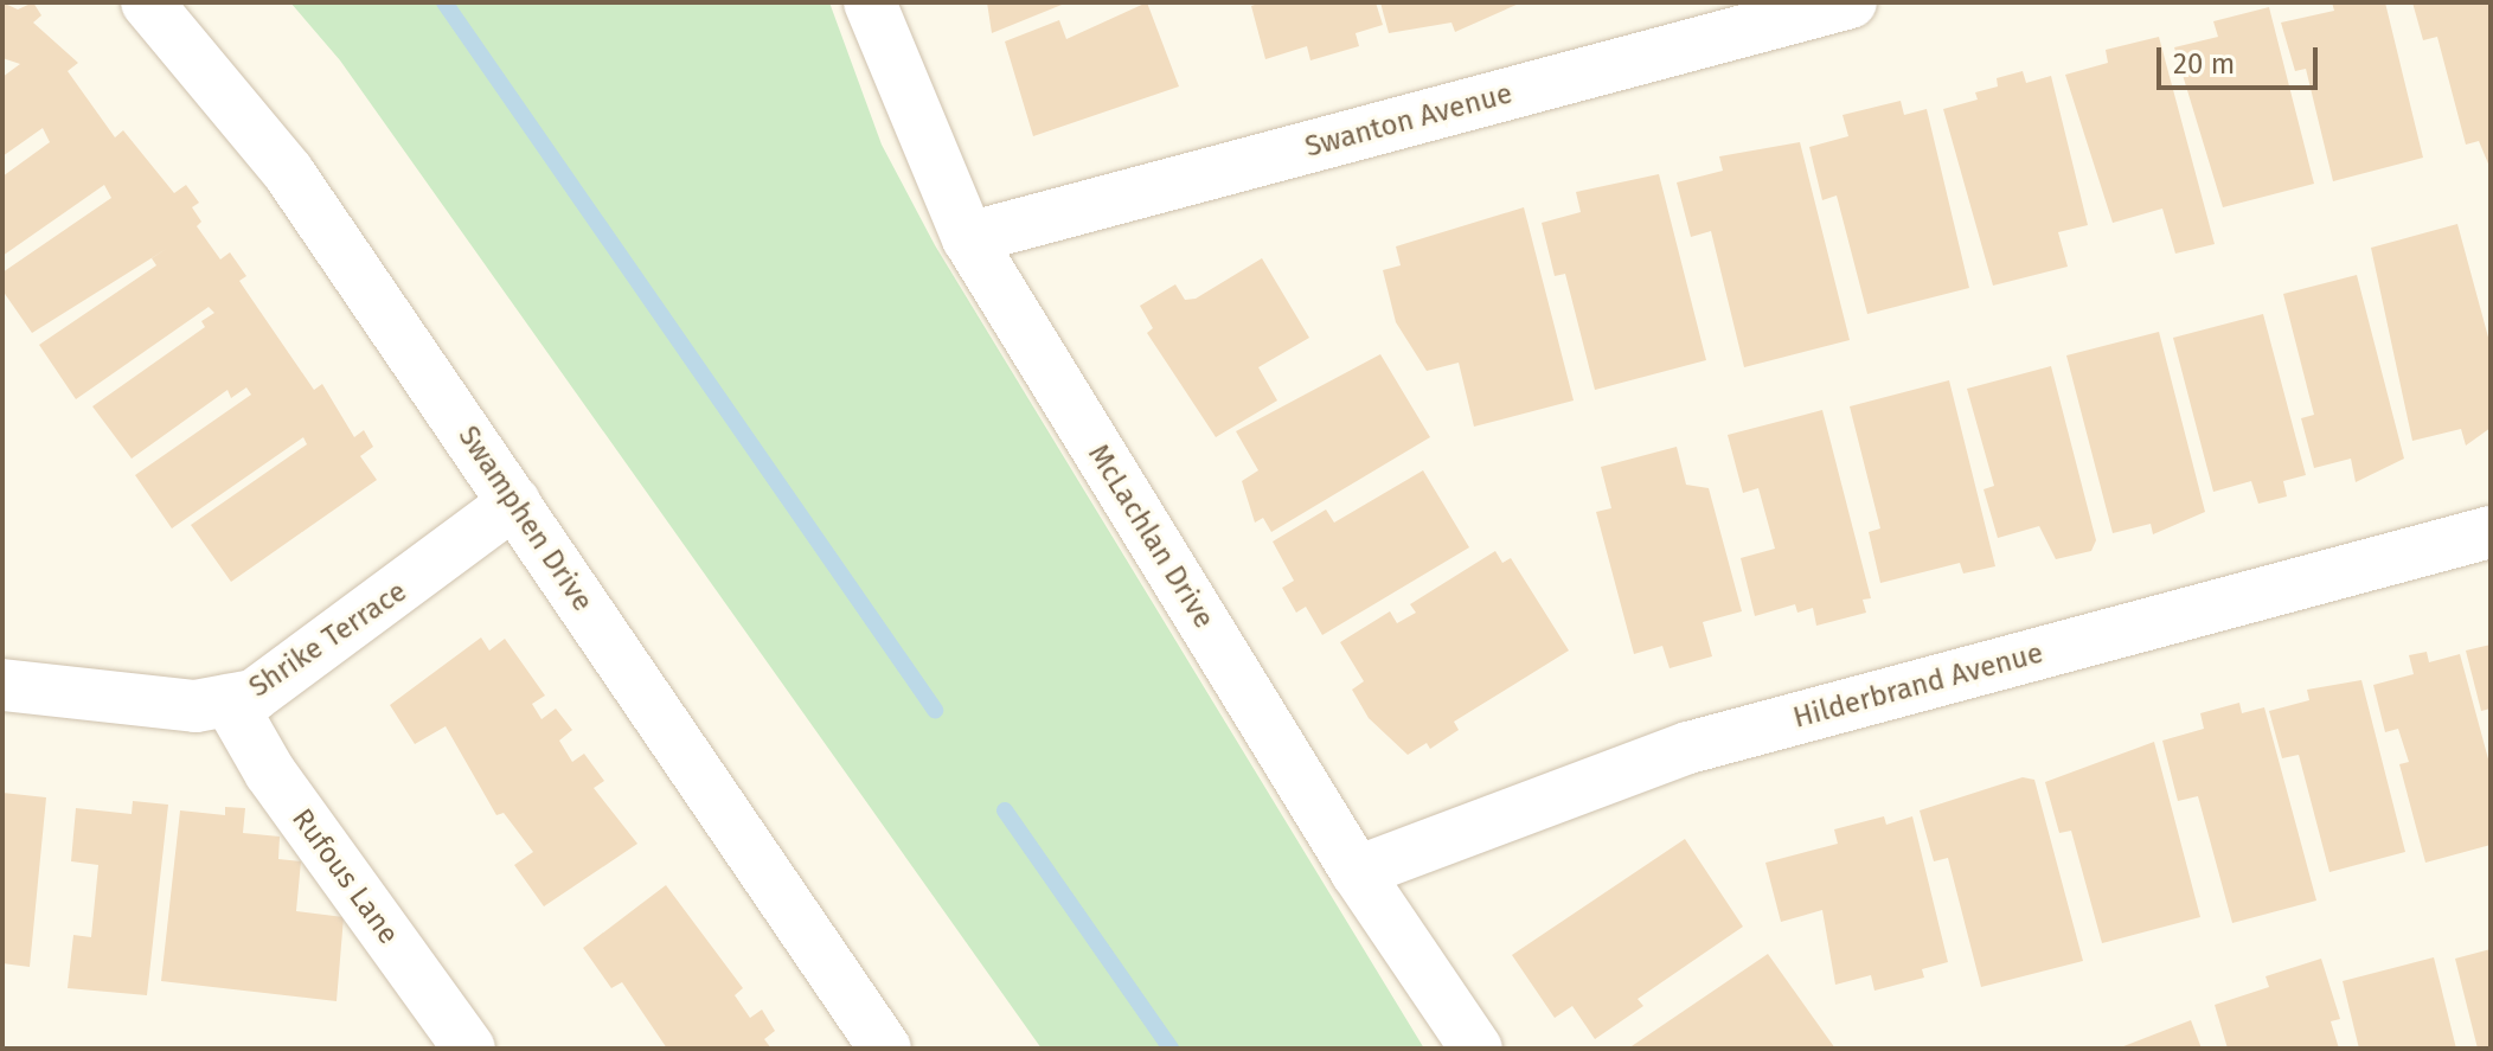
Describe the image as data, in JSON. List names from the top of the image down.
{
  "streets": {
    "street": [
      "Swanton Avenue",
      "Swamphen Drive",
      "McLachlan Drive",
      "Shrike Terrace",
      "Hilderbrand Avenue",
      "Rufous Lane"
    ]
  },
  "crossings": [
    ["Swanton Avenue", "McLachlan Drive"],
    ["Swamphen Drive", "Shrike Terrace"],
    ["McLachlan Drive", "Hilderbrand Avenue"],
    ["Shrike Terrace", "Rufous Lane"]
  ],
  "scale_bar": "20 m"
}
